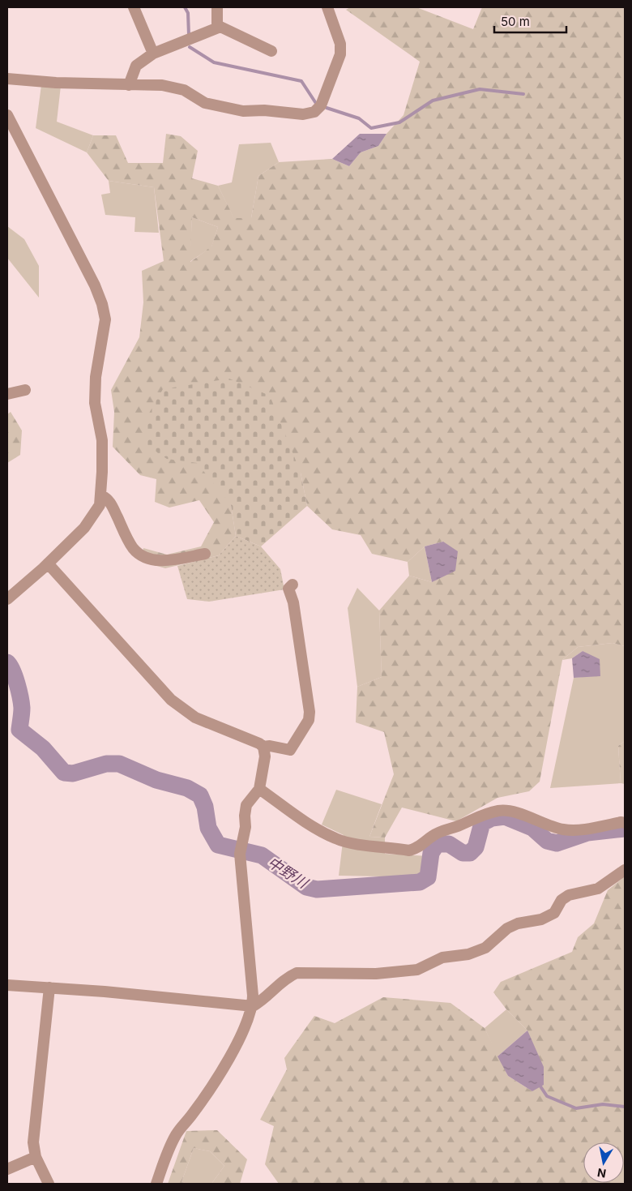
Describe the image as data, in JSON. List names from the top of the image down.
{
  "water": ["中野川"],
  "scale_bar": "50 m",
  "north": "bottom"
}
